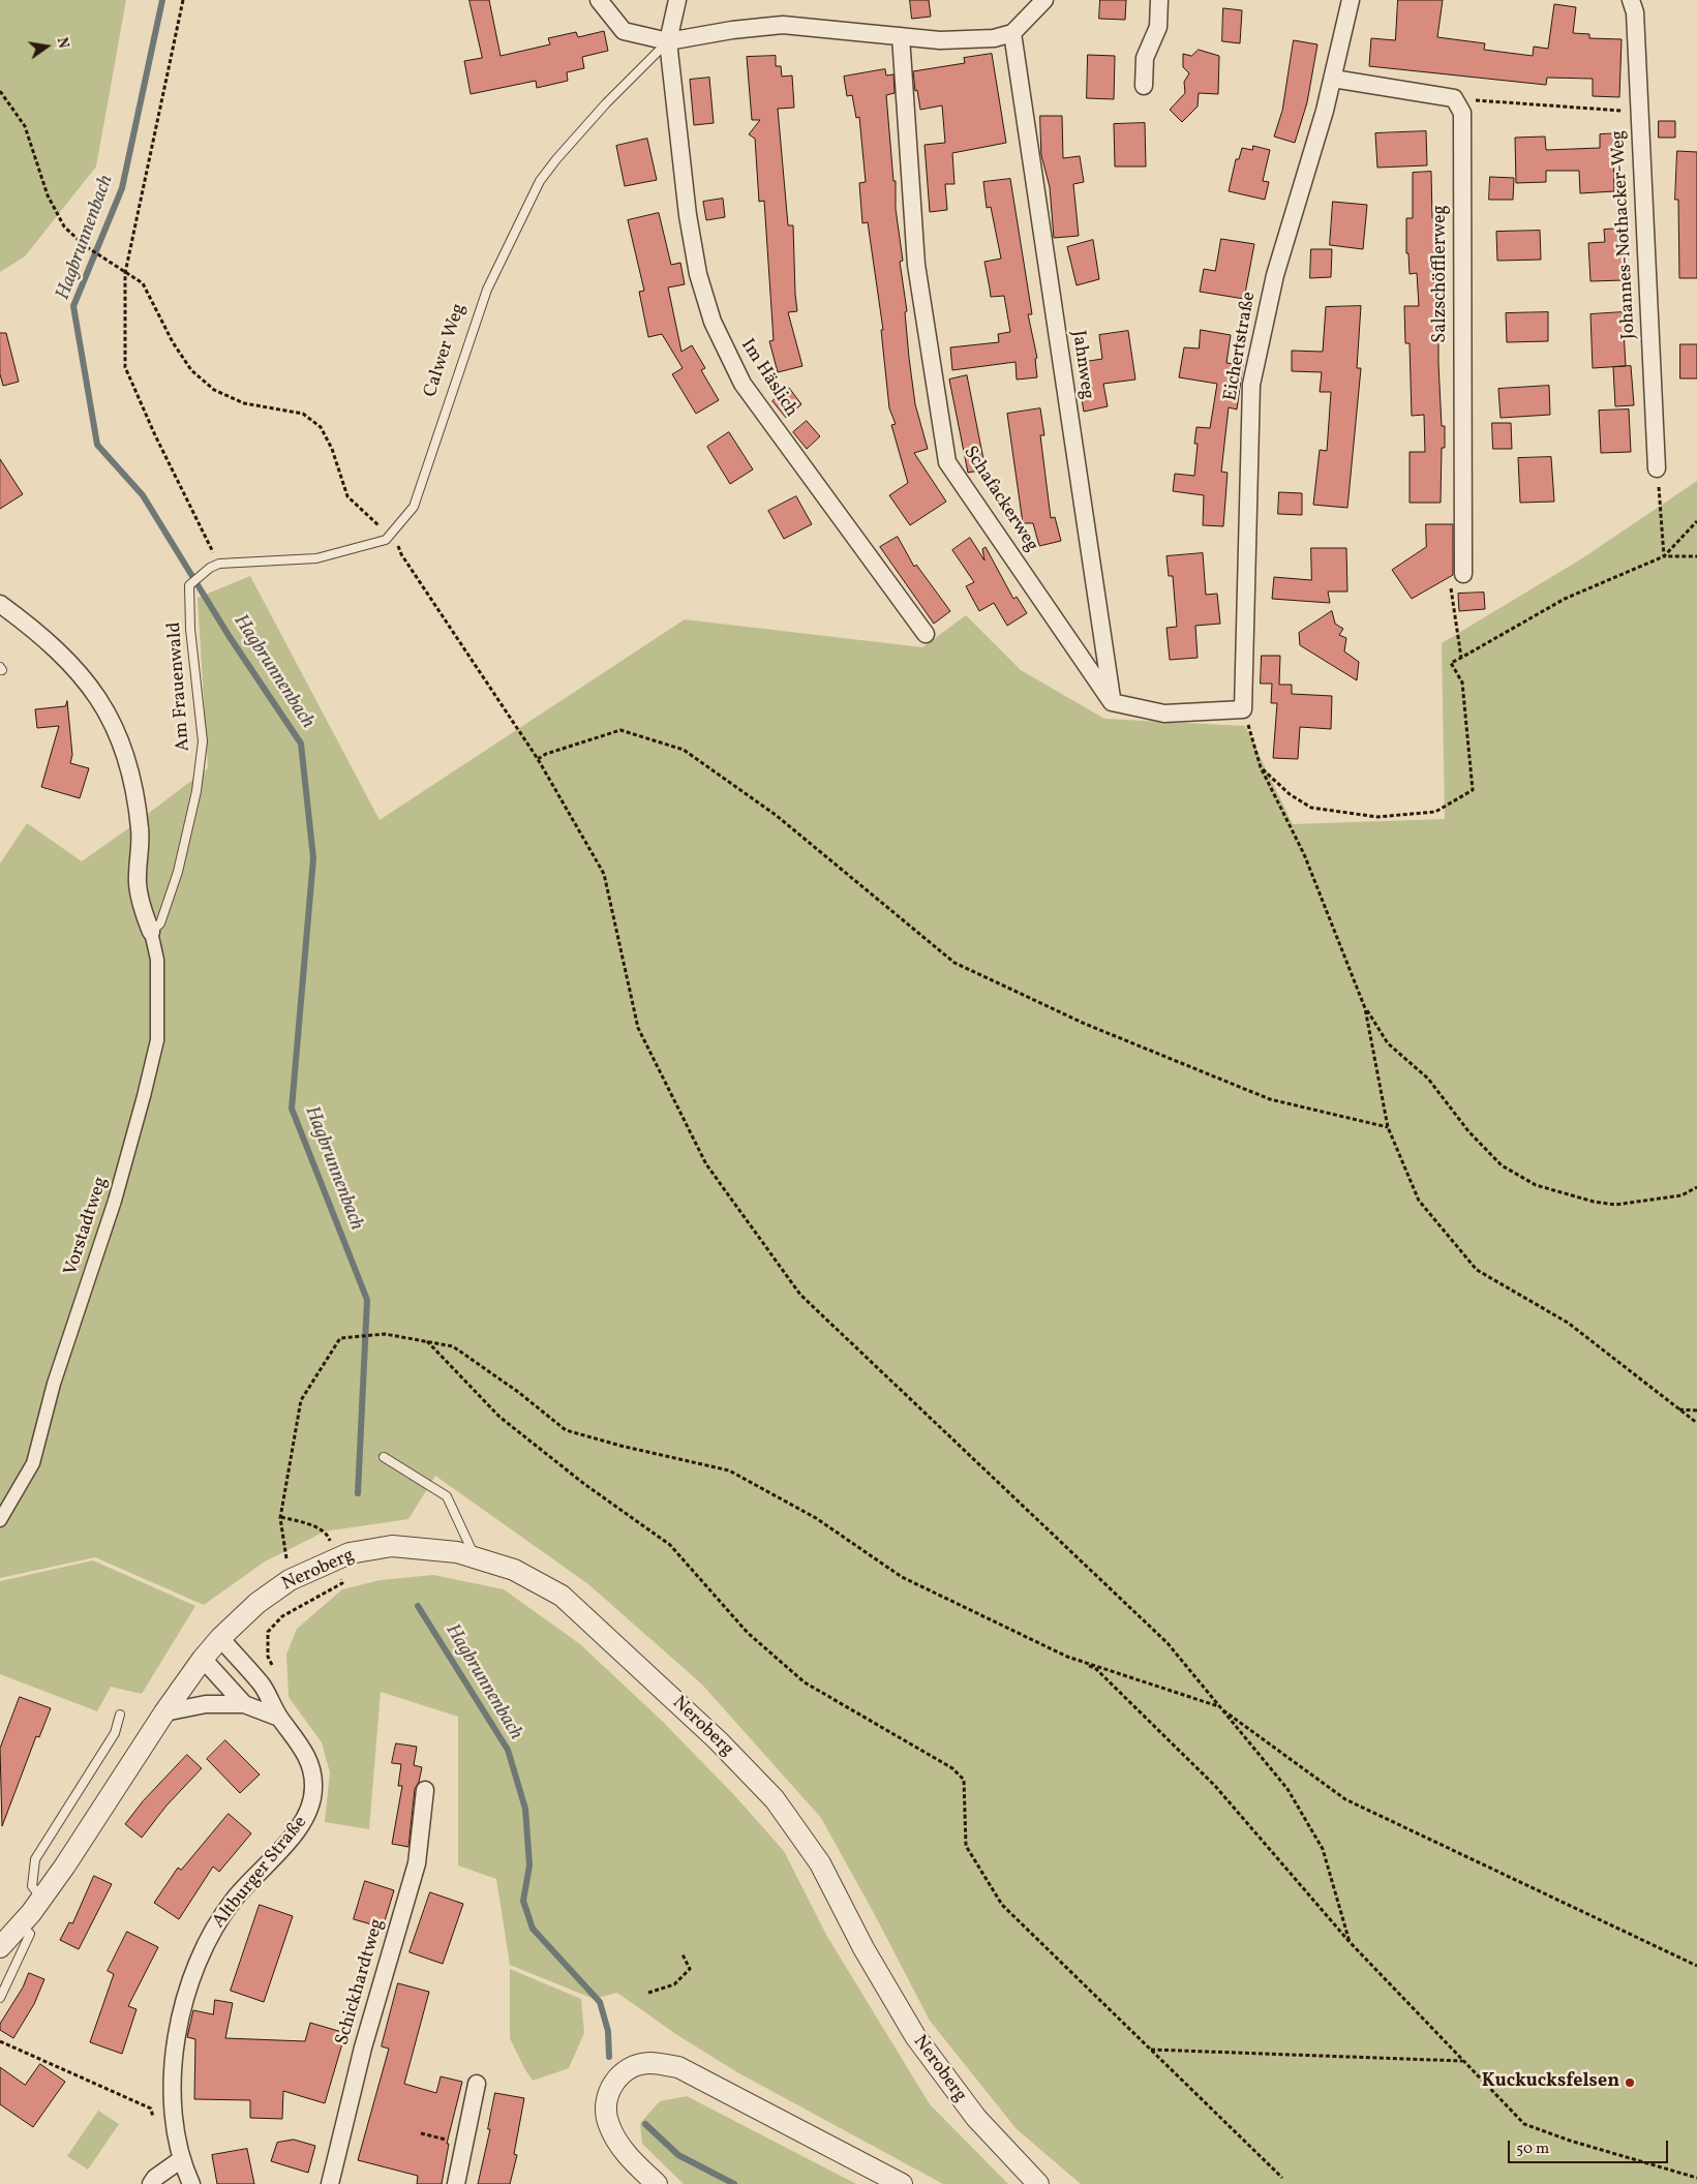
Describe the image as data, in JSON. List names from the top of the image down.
{
  "streets": {
    "street": [
      "Johannes-Nothacker-Weg",
      "Salzschöfflerweg",
      "Eichertstraße",
      "Jahnweg",
      "Im Häslich",
      "Schafackerweg",
      "Vorstadtweg",
      "Neroberg",
      "Altburger Straße",
      "Schickhardtweg"
    ],
    "lane": ["Calwer Weg", "Am Frauenwald"]
  },
  "crossings": [
    ["Calwer Weg", "Im Häslich"],
    ["Calwer Weg", "Am Frauenwald"],
    ["Jahnweg", "Schafackerweg"],
    ["Am Frauenwald", "Vorstadtweg"],
    ["Neroberg", "Altburger Straße"]
  ],
  "water": ["Hagbrunnenbach"],
  "places": ["Kuckucksfelsen"],
  "scale_bar": "50 m",
  "north": "right"
}
